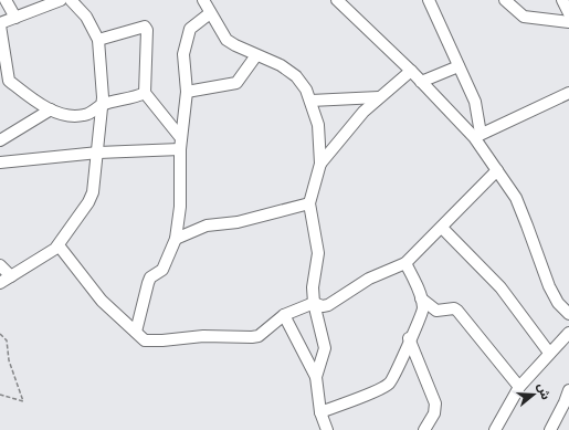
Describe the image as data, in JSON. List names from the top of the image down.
{
  "north": "right"
}
